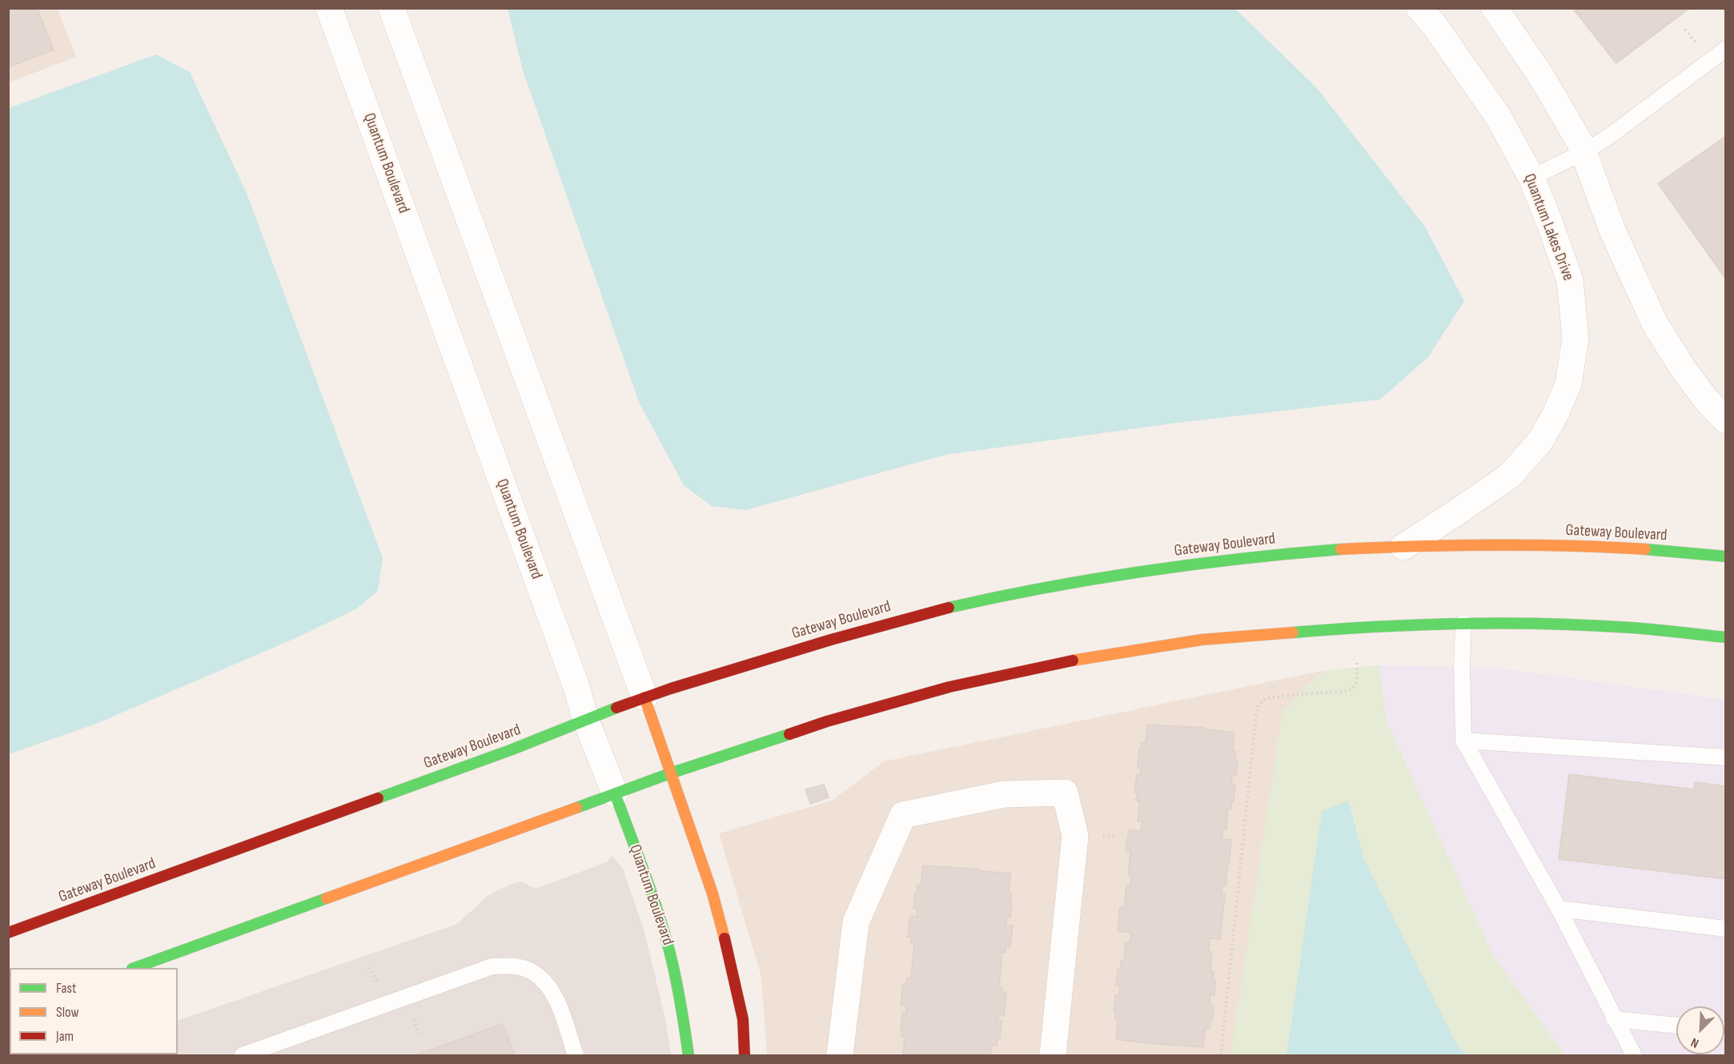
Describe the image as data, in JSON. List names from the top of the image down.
{
  "streets": {
    "main road": ["Quantum Boulevard", "Gateway Boulevard"],
    "street": ["Quantum Lakes Drive"]
  },
  "crossings": [
    ["Quantum Boulevard", "Gateway Boulevard"],
    ["Quantum Lakes Drive", "Gateway Boulevard"]
  ],
  "legend": ["Fast", "Slow", "Jam"],
  "north": "bottom left"
}
